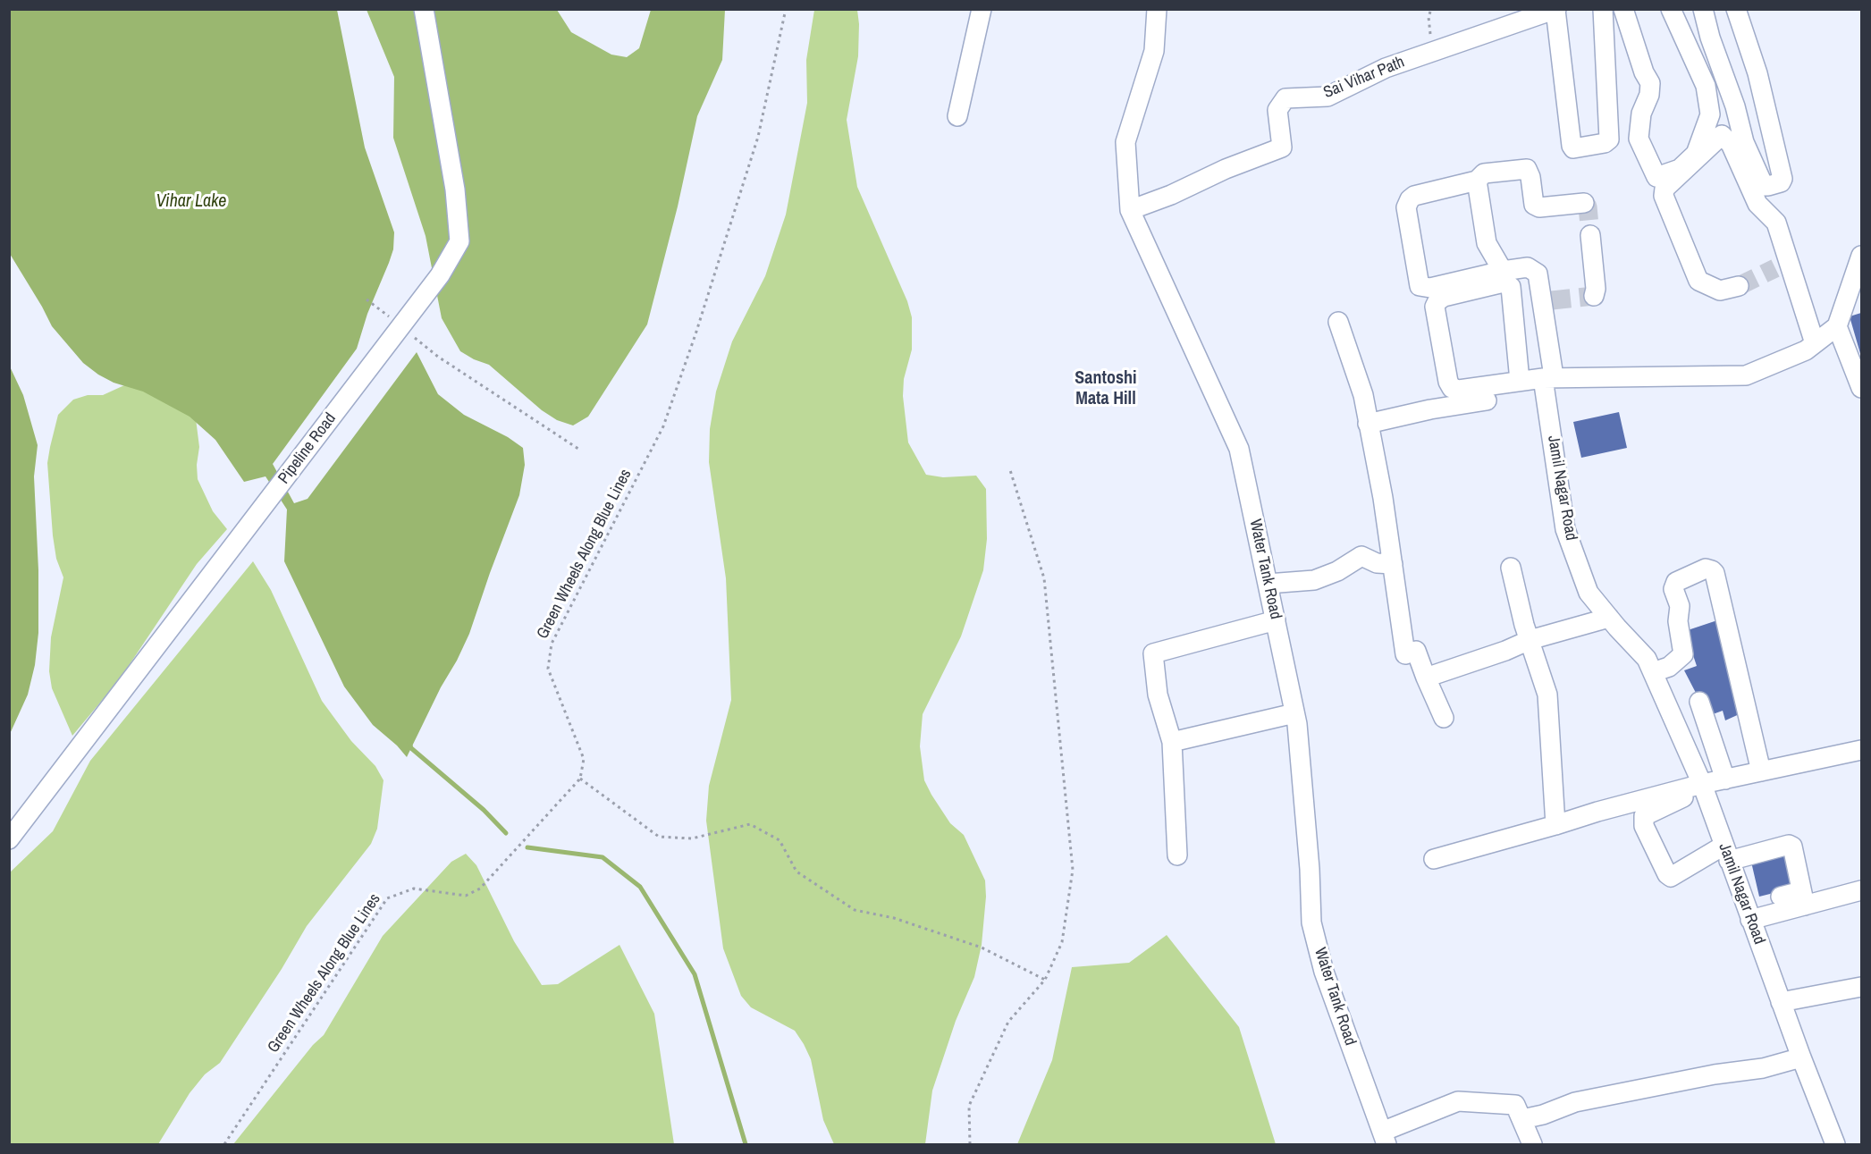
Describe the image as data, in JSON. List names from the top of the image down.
{
  "streets": {
    "street": [
      "Sai Vihar Path",
      "Pipeline Road",
      "Jamil Nagar Road",
      "Water Tank Road"
    ],
    "path": ["Green Wheels Along Blue Lines"]
  },
  "crossings": [
    ["Sai Vihar Path", "Water Tank Road"]
  ],
  "districts": ["Santoshi Mata Hill"],
  "water": ["Vihar Lake"]
}
